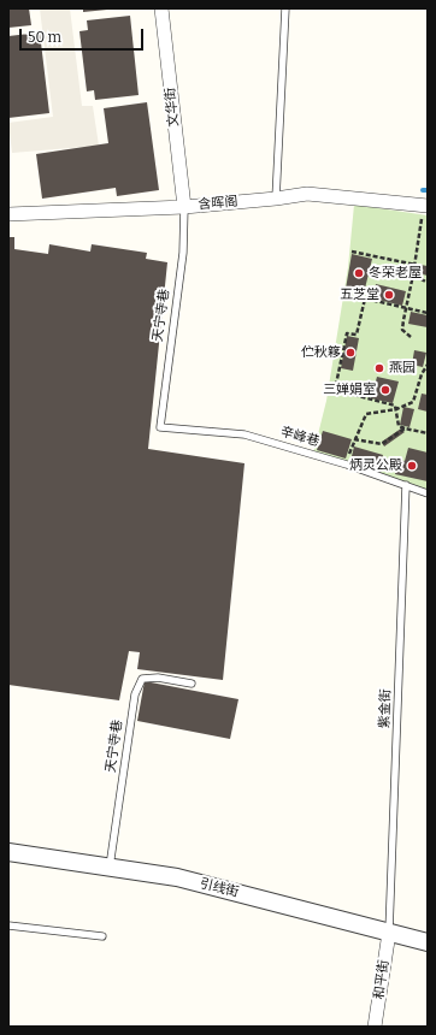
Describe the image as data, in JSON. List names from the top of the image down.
{
  "streets": {
    "street": [
      "文华街",
      "含晖阁",
      "引线街",
      "和平街"
    ],
    "lane": ["天宁寺巷", "辛峰巷", "紫金街"]
  },
  "crossings": [
    ["文华街", "含晖阁"],
    ["文华街", "天宁寺巷"],
    ["含晖阁", "天宁寺巷"],
    ["天宁寺巷", "辛峰巷"],
    ["天宁寺巷", "引线街"],
    ["辛峰巷", "紫金街"],
    ["紫金街", "引线街"],
    ["紫金街", "和平街"],
    ["引线街", "和平街"]
  ],
  "places": [
    "冬荣老屋",
    "五芝堂",
    "伫秋簃",
    "燕园",
    "三婵娟室",
    "炳灵公殿"
  ],
  "scale_bar": "50 m"
}
